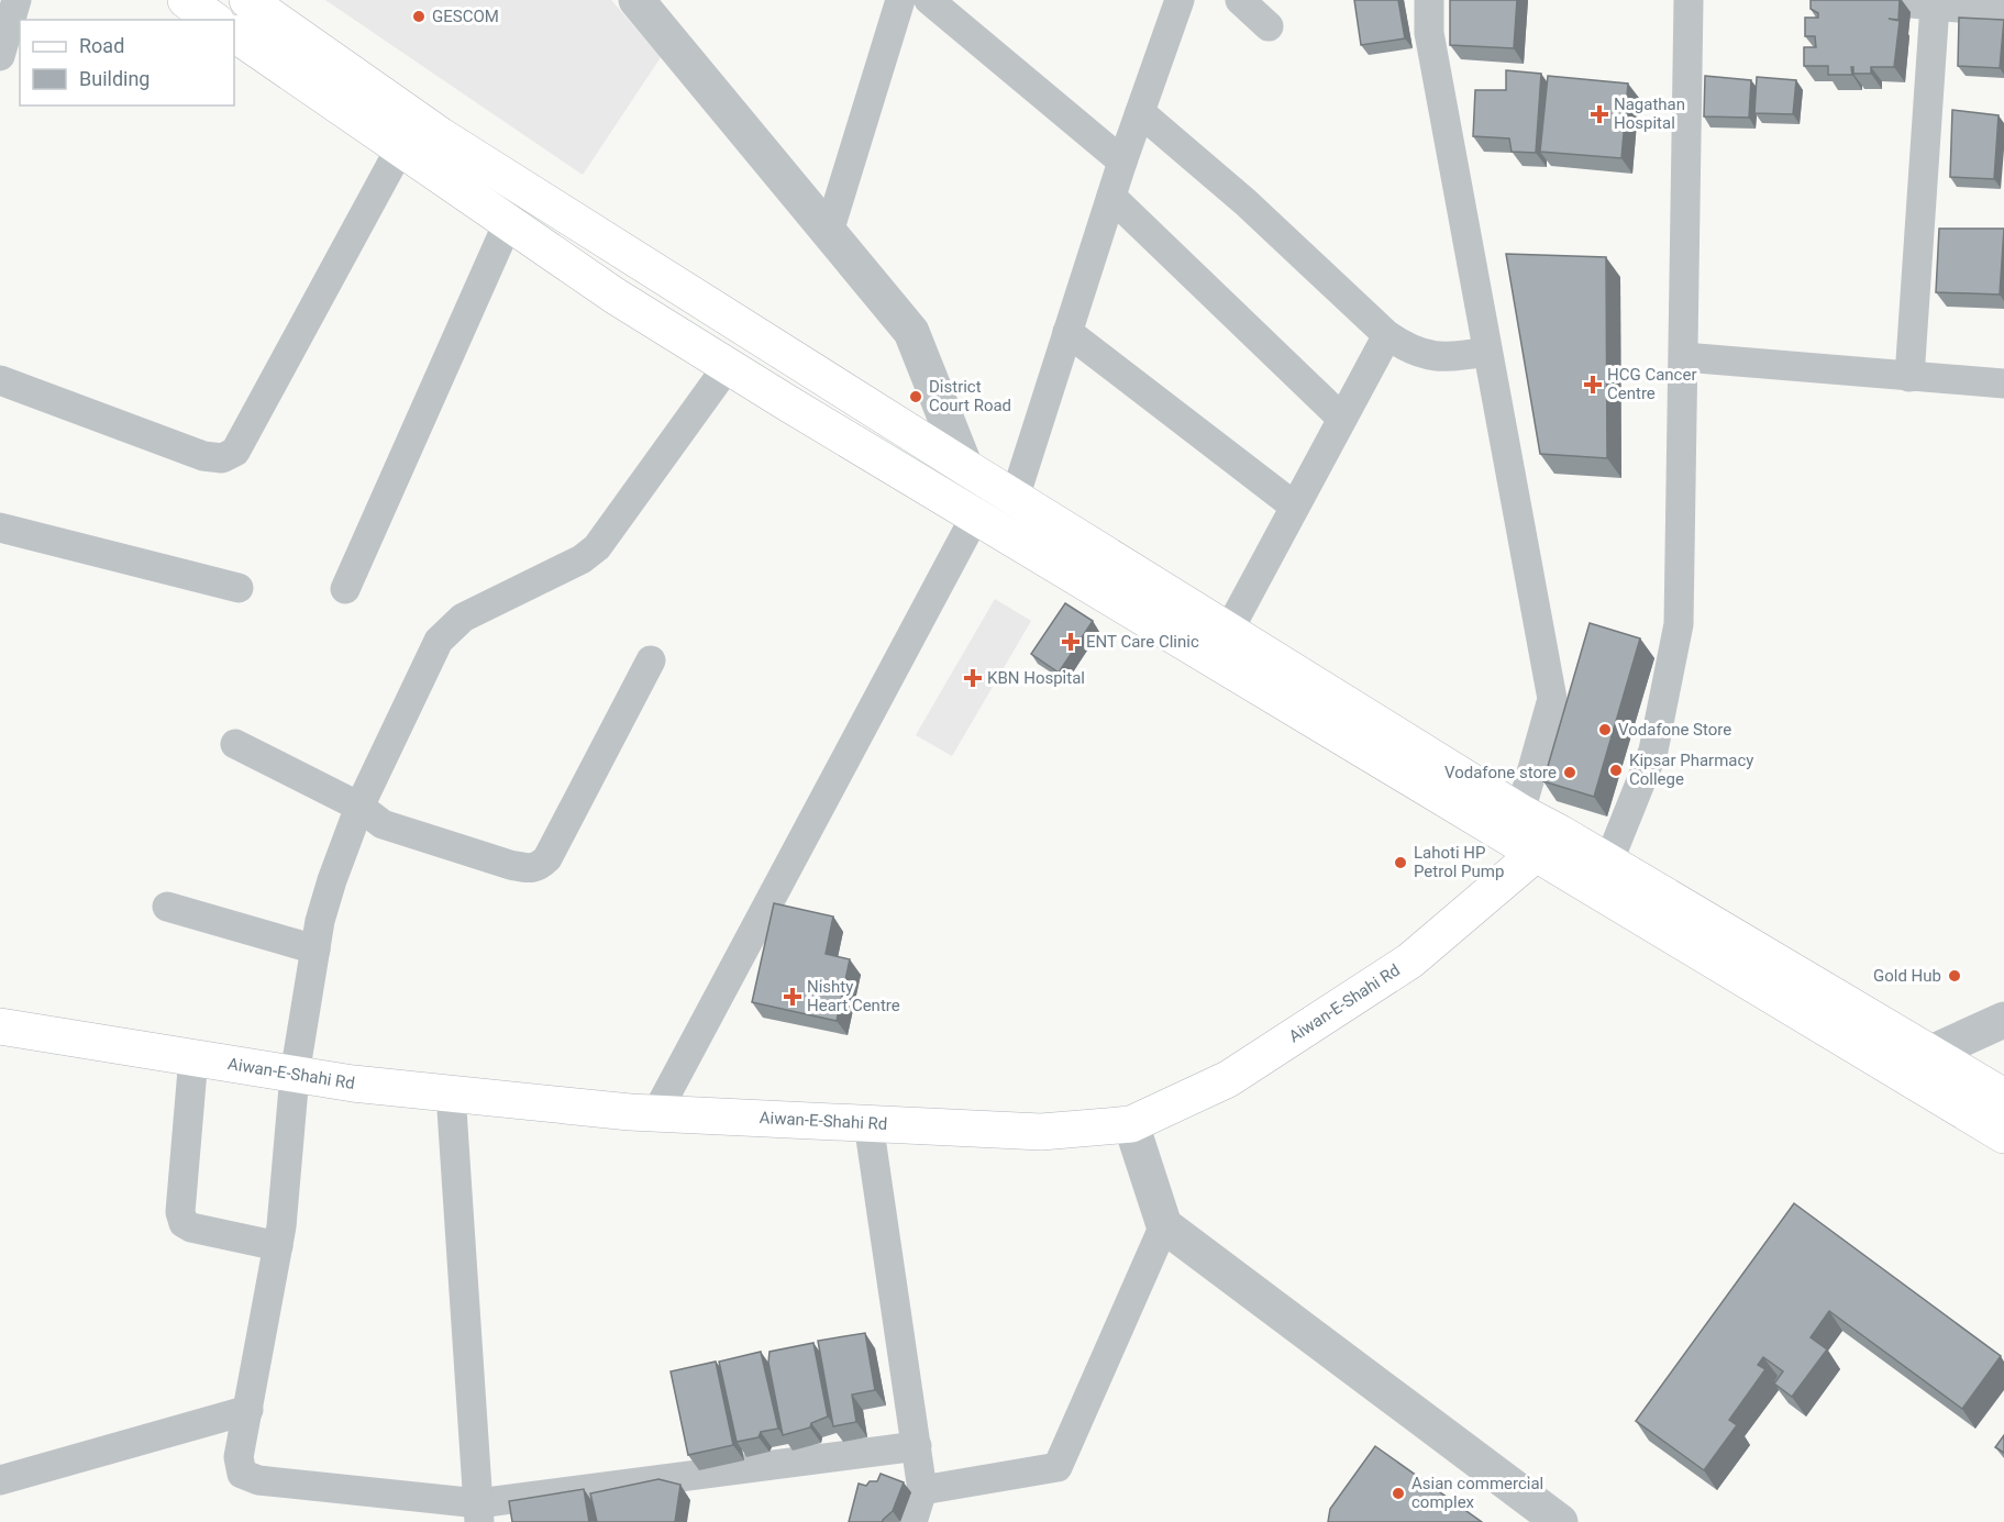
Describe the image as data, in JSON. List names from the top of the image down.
{
  "streets": {
    "main road": ["Aiwan-E-Shahi Rd"]
  },
  "places": {
    "other": [
      "GESCOM",
      "District Court Road",
      "Vodafone Store",
      "Kipsar Pharmacy College",
      "Vodafone store",
      "Lahoti HP Petrol Pump",
      "Gold Hub",
      "Asian commercial complex"
    ],
    "health": [
      "Nagathan Hospital",
      "HCG Cancer Centre",
      "ENT Care Clinic",
      "KBN Hospital",
      "Nishty Heart Centre"
    ]
  },
  "legend": ["Road", "Building"]
}
